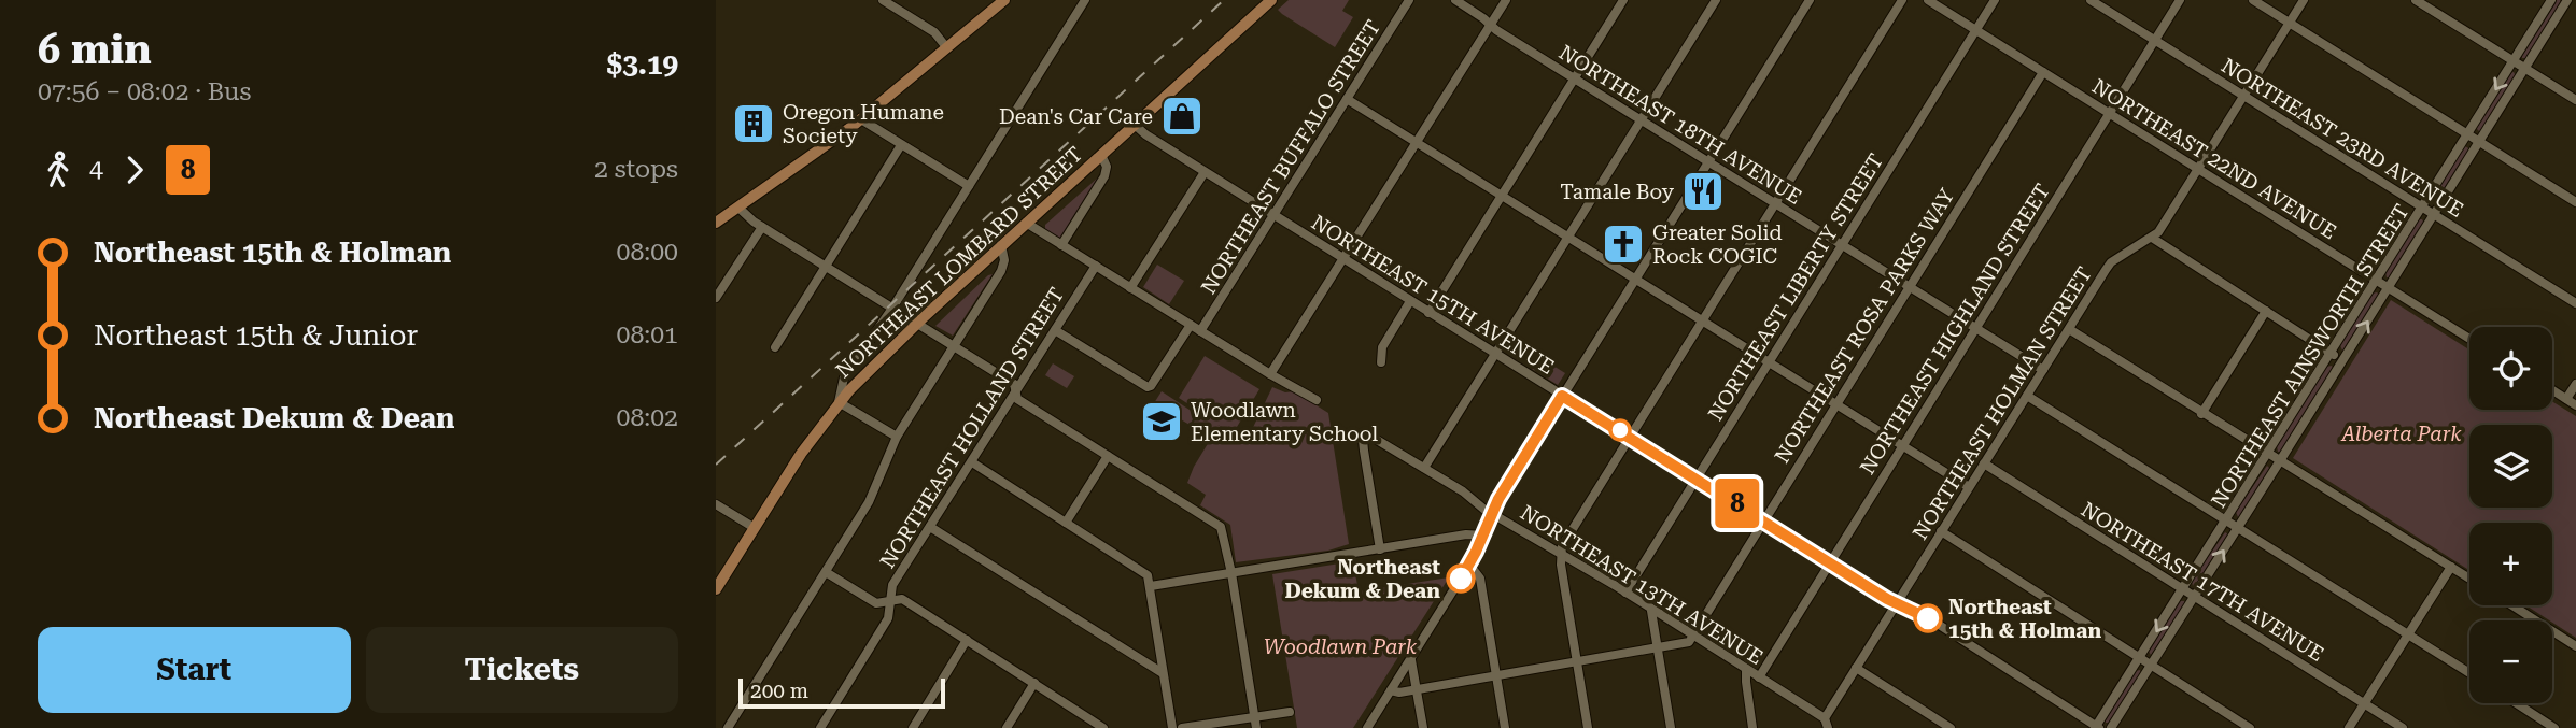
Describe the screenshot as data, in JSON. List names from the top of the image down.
{
  "streets": {
    "main road": ["NORTHEAST LOMBARD STREET"],
    "street": [
      "NORTHEAST 18TH AVENUE",
      "NORTHEAST 23RD AVENUE",
      "NORTHEAST BUFFALO STREET",
      "NORTHEAST 22ND AVENUE",
      "NORTHEAST LIBERTY STREET",
      "NORTHEAST 15TH AVENUE",
      "NORTHEAST ROSA PARKS WAY",
      "NORTHEAST HIGHLAND STREET",
      "NORTHEAST AINSWORTH STREET",
      "NORTHEAST HOLMAN STREET",
      "NORTHEAST HOLLAND STREET",
      "NORTHEAST 17TH AVENUE",
      "NORTHEAST 13TH AVENUE"
    ]
  },
  "crossings": [
    ["NORTHEAST 18TH AVENUE", "NORTHEAST LIBERTY STREET"],
    ["NORTHEAST 18TH AVENUE", "NORTHEAST ROSA PARKS WAY"],
    ["NORTHEAST 18TH AVENUE", "NORTHEAST HIGHLAND STREET"],
    ["NORTHEAST 18TH AVENUE", "NORTHEAST HOLMAN STREET"],
    ["NORTHEAST 23RD AVENUE", "NORTHEAST HIGHLAND STREET"],
    ["NORTHEAST 23RD AVENUE", "NORTHEAST AINSWORTH STREET"],
    ["NORTHEAST 23RD AVENUE", "NORTHEAST HOLMAN STREET"],
    ["NORTHEAST BUFFALO STREET", "NORTHEAST 15TH AVENUE"],
    ["NORTHEAST 22ND AVENUE", "NORTHEAST LIBERTY STREET"],
    ["NORTHEAST 22ND AVENUE", "NORTHEAST ROSA PARKS WAY"],
    ["NORTHEAST 22ND AVENUE", "NORTHEAST HIGHLAND STREET"],
    ["NORTHEAST 22ND AVENUE", "NORTHEAST AINSWORTH STREET"],
    ["NORTHEAST 22ND AVENUE", "NORTHEAST HOLMAN STREET"],
    ["NORTHEAST LOMBARD STREET", "NORTHEAST 15TH AVENUE"],
    ["NORTHEAST LIBERTY STREET", "NORTHEAST 15TH AVENUE"],
    ["NORTHEAST LIBERTY STREET", "NORTHEAST 13TH AVENUE"],
    ["NORTHEAST 15TH AVENUE", "NORTHEAST ROSA PARKS WAY"],
    ["NORTHEAST 15TH AVENUE", "NORTHEAST HIGHLAND STREET"],
    ["NORTHEAST 15TH AVENUE", "NORTHEAST AINSWORTH STREET"],
    ["NORTHEAST 15TH AVENUE", "NORTHEAST HOLMAN STREET"],
    ["NORTHEAST ROSA PARKS WAY", "NORTHEAST 13TH AVENUE"],
    ["NORTHEAST HIGHLAND STREET", "NORTHEAST 13TH AVENUE"],
    ["NORTHEAST AINSWORTH STREET", "NORTHEAST 17TH AVENUE"],
    ["NORTHEAST HOLMAN STREET", "NORTHEAST 17TH AVENUE"],
    ["NORTHEAST HOLMAN STREET", "NORTHEAST 13TH AVENUE"]
  ],
  "parks": ["Alberta Park", "Woodlawn Park"],
  "places": {
    "shop": ["Dean's Car Care"],
    "building": ["Oregon Humane Society"],
    "restaurant": ["Tamale Boy"],
    "church": ["Greater Solid Rock COGIC"],
    "school or university": ["Woodlawn Elementary School"],
    "other": ["Northeast Dekum & Dean", "Northeast 15th & Holman"]
  },
  "lines": ["bus line 8"],
  "scale_bar": "200 m",
  "page": {
    "heading": ["6 min", "07:56 – 08:02 · Bus", "$3.19"],
    "on_map": "8",
    "legs": ["4", "8", "2 stops"],
    "list": [
      {
        "name": "Northeast 15th & Holman",
        "value": "08:00"
      },
      {
        "name": "Northeast 15th & Junior",
        "value": "08:01"
      },
      {
        "name": "Northeast Dekum & Dean",
        "value": "08:02"
      }
    ],
    "map_buttons": ["+", "−"],
    "buttons": ["Start", "Tickets"],
    "scale": "200 m"
  }
}
